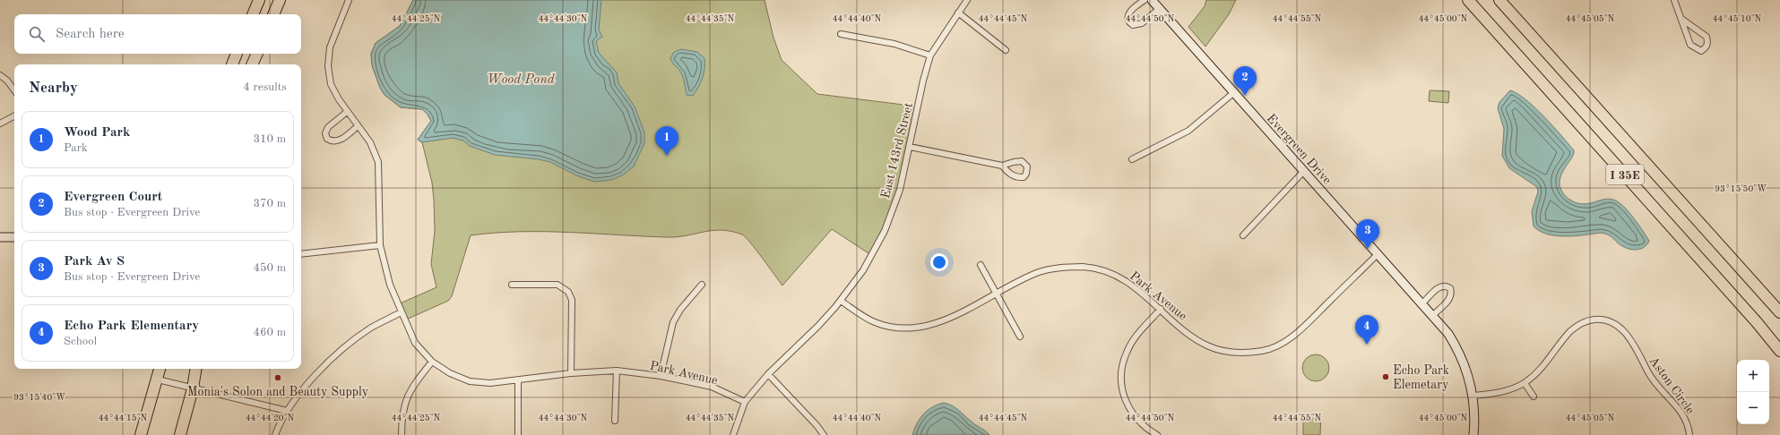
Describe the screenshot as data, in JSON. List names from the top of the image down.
{
  "streets": {
    "highway": ["I 35E"],
    "street": [
      "Evergreen Drive",
      "East 143rd Street",
      "Park Avenue",
      "Aston Circle"
    ]
  },
  "crossings": [
    ["Evergreen Drive", "Park Avenue"],
    ["Evergreen Drive", "Aston Circle"],
    ["East 143rd Street", "Park Avenue"]
  ],
  "water": ["Wood Pond"],
  "places": ["Echo Park Elemetary", "Monia's Solon and Beauty Supply"],
  "page": {
    "search": "Search here",
    "heading": ["Nearby", "4 results"],
    "pins": [
      "2",
      "1",
      "3",
      "4"
    ],
    "list": [
      {
        "mark": "1",
        "name": "Wood Park",
        "note": "Park",
        "value": "310 m"
      },
      {
        "mark": "2",
        "name": "Evergreen Court",
        "note": "Bus stop · Evergreen Drive",
        "value": "370 m"
      },
      {
        "mark": "3",
        "name": "Park Av S",
        "note": "Bus stop · Evergreen Drive",
        "value": "450 m"
      },
      {
        "mark": "4",
        "name": "Echo Park Elementary",
        "note": "School",
        "value": "460 m"
      }
    ],
    "map_buttons": ["+", "−"]
  },
  "coordinates": [
    "44°44'25\"N",
    "44°44'30\"N",
    "44°44'35\"N",
    "44°44'40\"N",
    "44°44'45\"N",
    "44°44'50\"N",
    "44°44'55\"N",
    "44°45'00\"N",
    "44°45'05\"N",
    "44°45'10\"N",
    "93°15'50\"W",
    "93°15'40\"W",
    "44°44'15\"N",
    "44°44'20\"N"
  ]
}
